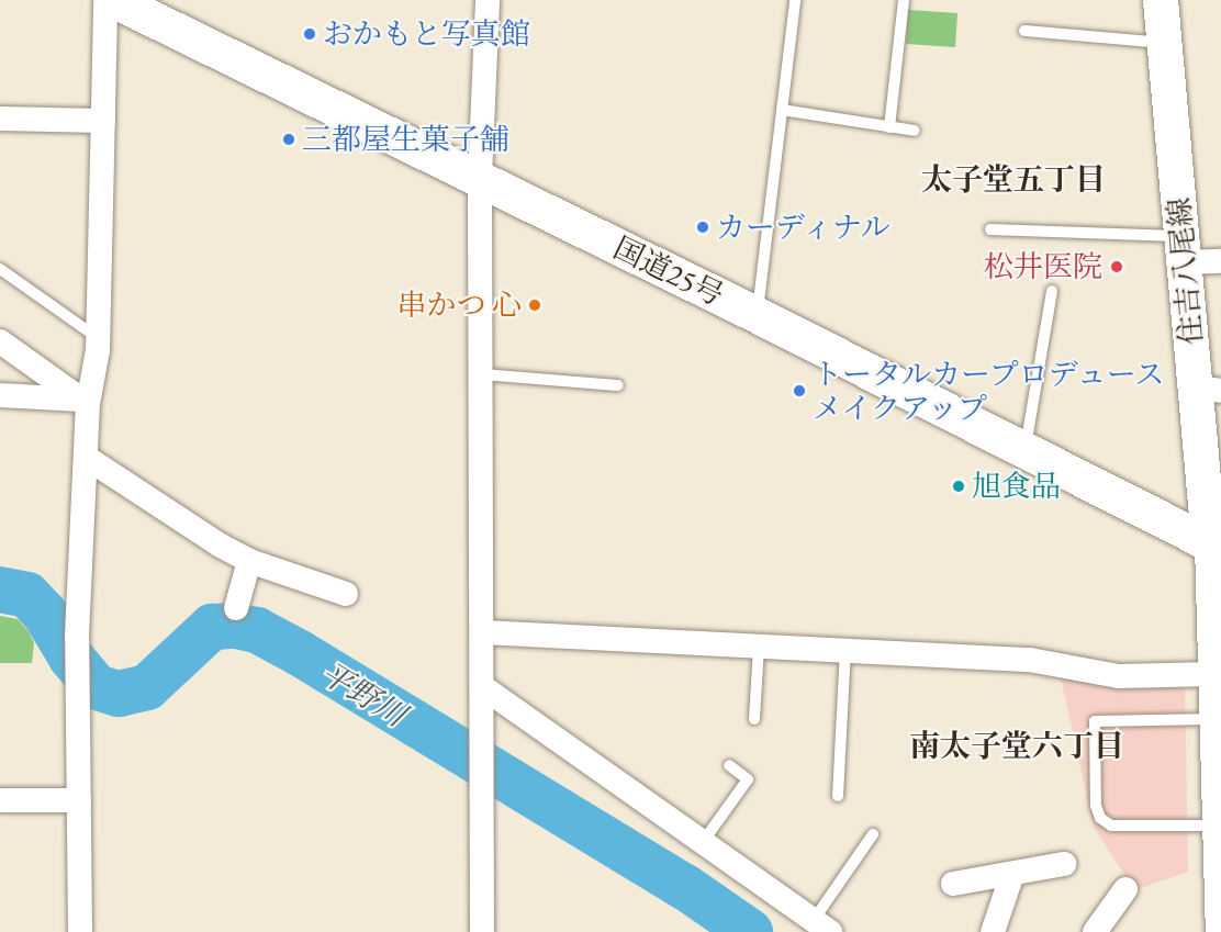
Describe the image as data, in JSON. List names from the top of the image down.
{
  "streets": {
    "highway": ["国道25号"],
    "main road": ["住吉八尾線"]
  },
  "crossings": [
    ["国道25号", "住吉八尾線"]
  ],
  "districts": ["太子堂五丁目", "南太子堂六丁目"],
  "water": ["平野川"],
  "places": [
    "おかもと写真館",
    "三都屋生菓子舗",
    "カーディナル",
    "松井医院",
    "串かつ 心",
    "トータルカープロデュース メイクアップ",
    "旭食品"
  ]
}
